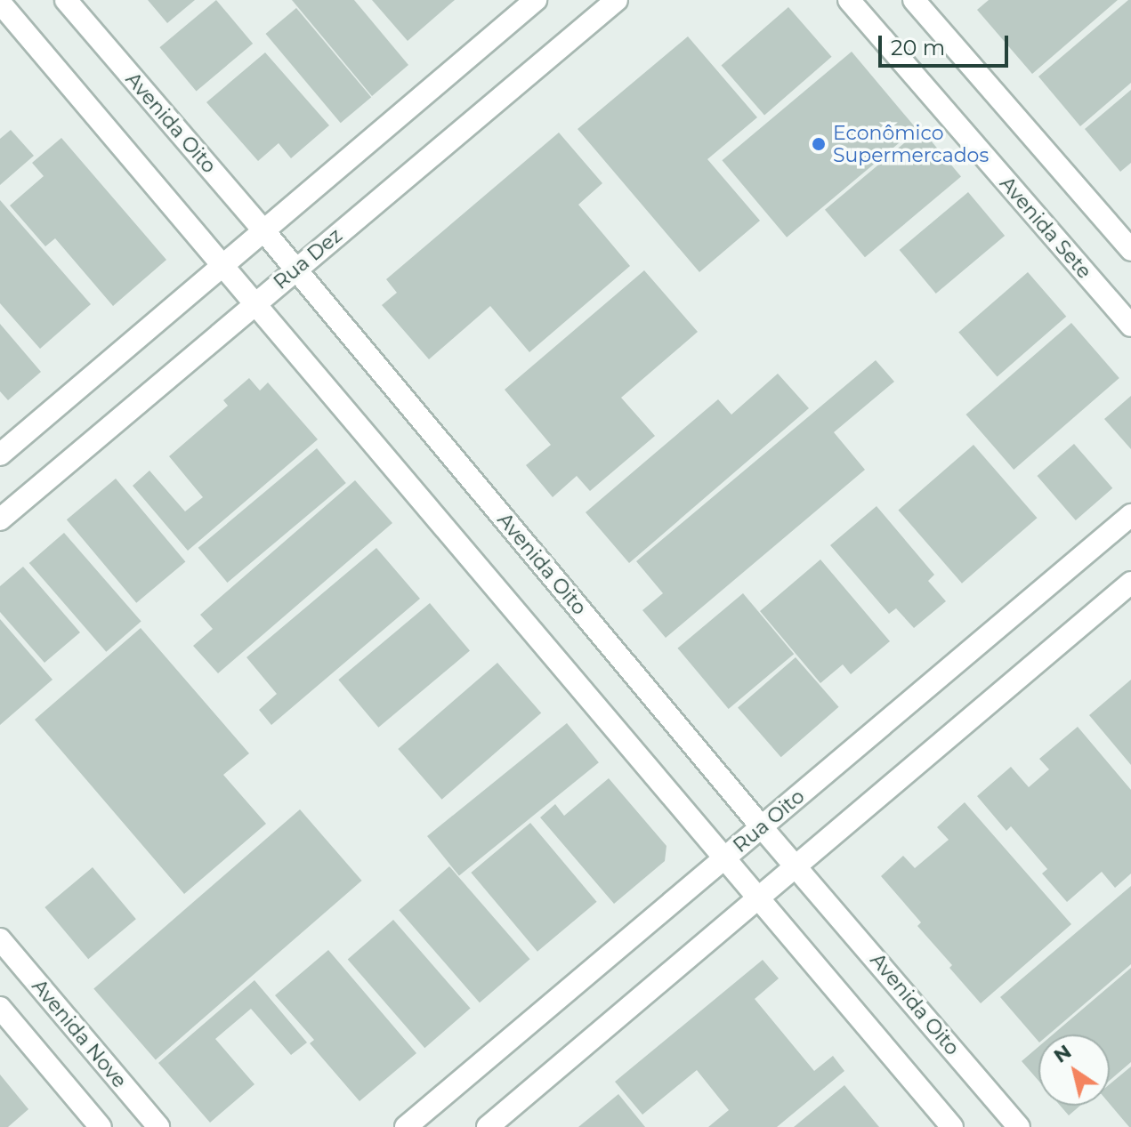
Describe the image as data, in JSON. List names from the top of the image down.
{
  "streets": {
    "street": [
      "Avenida Oito",
      "Avenida Sete",
      "Rua Dez",
      "Rua Oito",
      "Avenida Nove"
    ]
  },
  "crossings": [
    ["Avenida Oito", "Rua Dez"],
    ["Avenida Oito", "Rua Oito"]
  ],
  "places": ["Econômico Supermercados"],
  "scale_bar": "20 m",
  "north": "top left"
}
